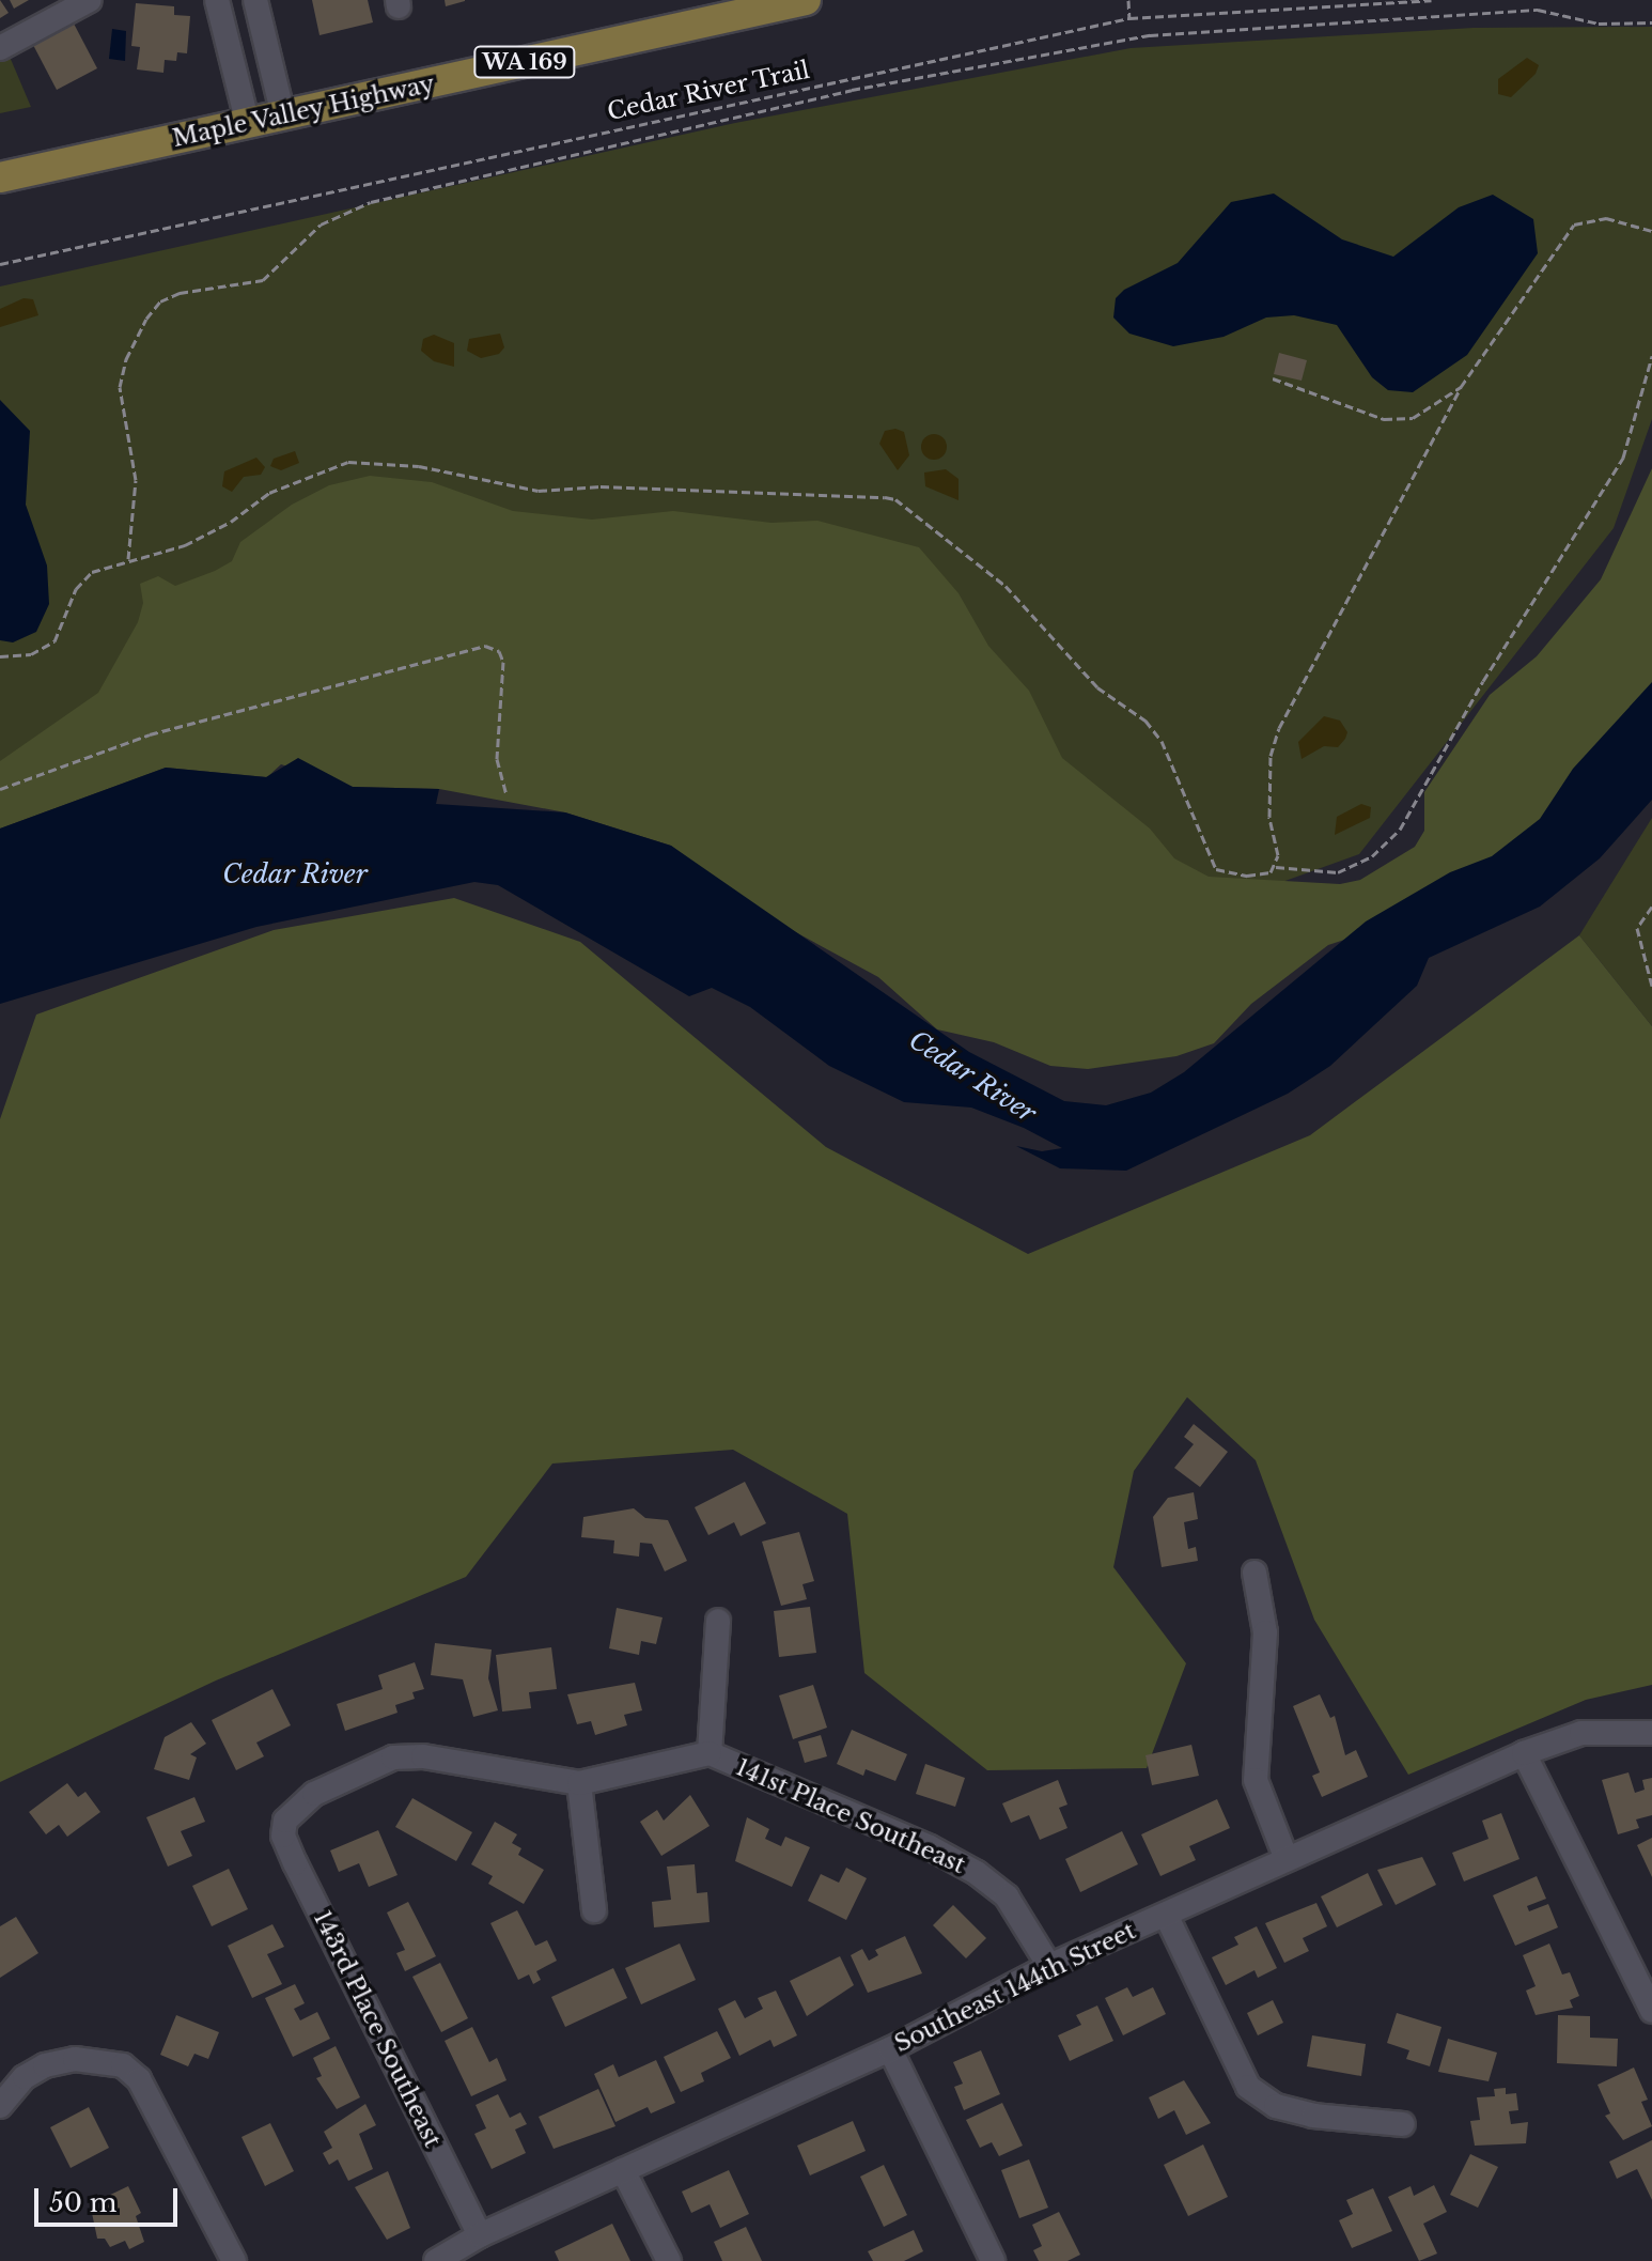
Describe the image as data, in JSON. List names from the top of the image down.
{
  "streets": {
    "main road": ["WA 169", "Maple Valley Highway"],
    "street": ["141st Place Southeast", "Southeast 144th Street", "143rd Place Southeast"],
    "path": ["Cedar River Trail"]
  },
  "crossings": [
    ["141st Place Southeast", "Southeast 144th Street"],
    ["Southeast 144th Street", "143rd Place Southeast"]
  ],
  "water": ["Cedar River"],
  "scale_bar": "50 m"
}
